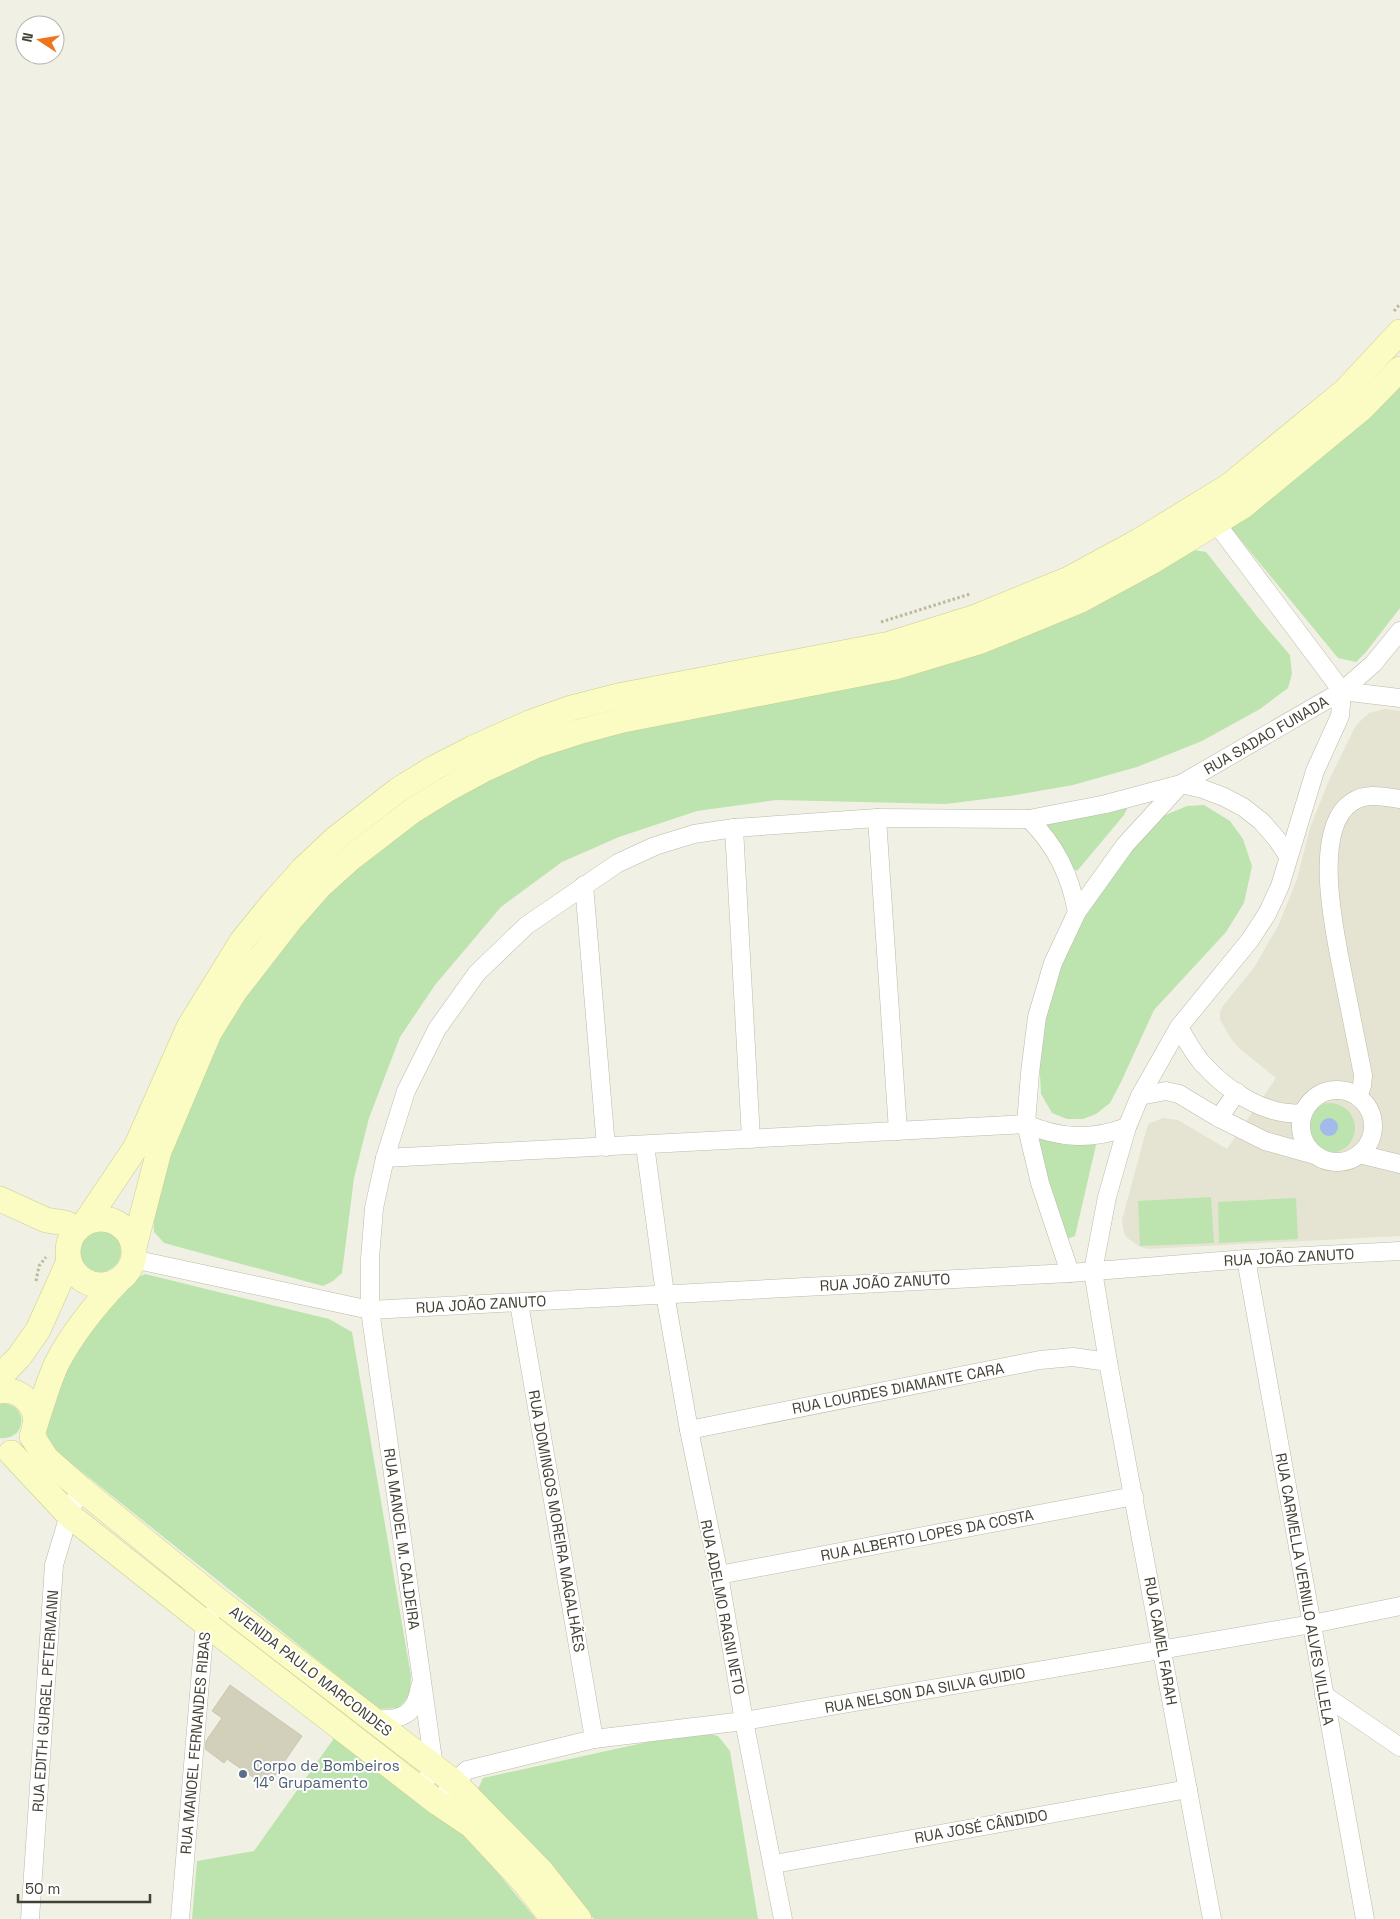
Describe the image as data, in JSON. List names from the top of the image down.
{
  "streets": {
    "main road": ["AVENIDA PAULO MARCONDES"],
    "street": [
      "RUA SADAO FUNADA",
      "RUA JOÃO ZANUTO",
      "RUA LOURDES DIAMANTE CARA",
      "RUA DOMINGOS MOREIRA MAGALHÃES",
      "RUA ALBERTO LOPES DA COSTA",
      "RUA MANOEL M. CALDEIRA",
      "RUA CARMELLA VERNILO ALVES VILLELA",
      "RUA ADELMO RAGNI NETO",
      "RUA CAMEL FARAH",
      "RUA NELSON DA SILVA GUIDIO",
      "RUA EDITH GURGEL PETERMANN",
      "RUA MANOEL FERNANDES RIBAS",
      "RUA JOSÉ CÂNDIDO"
    ]
  },
  "crossings": [
    ["RUA SADAO FUNADA", "RUA JOÃO ZANUTO"],
    ["RUA SADAO FUNADA", "RUA LOURDES DIAMANTE CARA"],
    ["RUA SADAO FUNADA", "RUA MANOEL M. CALDEIRA"],
    ["RUA SADAO FUNADA", "RUA CAMEL FARAH"],
    ["RUA JOÃO ZANUTO", "RUA DOMINGOS MOREIRA MAGALHÃES"],
    ["RUA JOÃO ZANUTO", "RUA MANOEL M. CALDEIRA"],
    ["RUA JOÃO ZANUTO", "RUA CARMELLA VERNILO ALVES VILLELA"],
    ["RUA JOÃO ZANUTO", "RUA ADELMO RAGNI NETO"],
    ["RUA LOURDES DIAMANTE CARA", "RUA ADELMO RAGNI NETO"],
    ["RUA LOURDES DIAMANTE CARA", "RUA CAMEL FARAH"],
    ["RUA DOMINGOS MOREIRA MAGALHÃES", "RUA NELSON DA SILVA GUIDIO"],
    ["RUA ALBERTO LOPES DA COSTA", "RUA ADELMO RAGNI NETO"],
    ["RUA ALBERTO LOPES DA COSTA", "RUA CAMEL FARAH"],
    ["RUA MANOEL M. CALDEIRA", "AVENIDA PAULO MARCONDES"],
    ["RUA MANOEL M. CALDEIRA", "RUA NELSON DA SILVA GUIDIO"],
    ["RUA CARMELLA VERNILO ALVES VILLELA", "RUA NELSON DA SILVA GUIDIO"],
    ["RUA ADELMO RAGNI NETO", "RUA NELSON DA SILVA GUIDIO"],
    ["RUA ADELMO RAGNI NETO", "RUA JOSÉ CÂNDIDO"],
    ["RUA CAMEL FARAH", "RUA NELSON DA SILVA GUIDIO"],
    ["RUA CAMEL FARAH", "RUA JOSÉ CÂNDIDO"],
    ["AVENIDA PAULO MARCONDES", "RUA NELSON DA SILVA GUIDIO"],
    ["AVENIDA PAULO MARCONDES", "RUA EDITH GURGEL PETERMANN"],
    ["AVENIDA PAULO MARCONDES", "RUA MANOEL FERNANDES RIBAS"]
  ],
  "places": ["Corpo de Bombeiros 14° Grupamento"],
  "scale_bar": "50 m",
  "north": "left"
}
